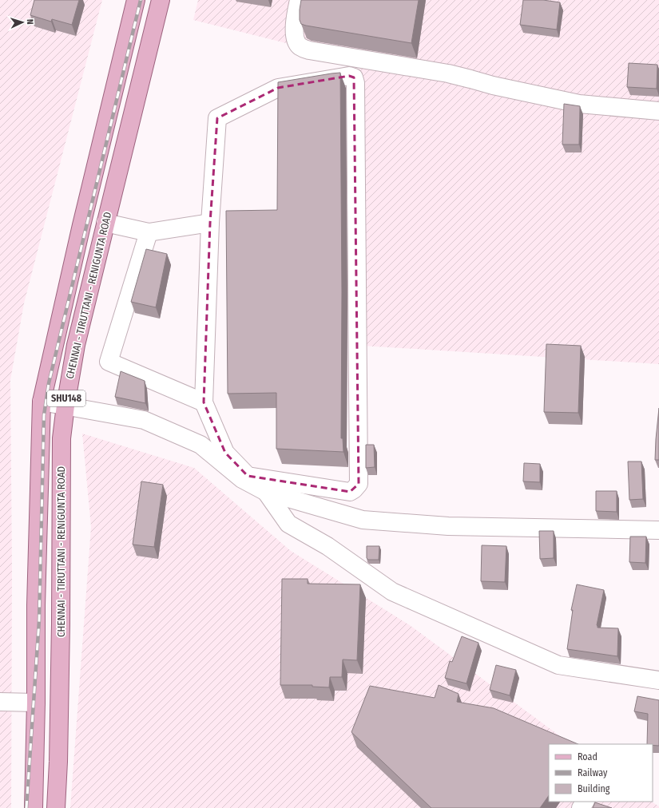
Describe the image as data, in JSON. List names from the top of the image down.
{
  "streets": {
    "main road": ["CHENNAI - TIRUTTANI - RENIGUNTA ROAD", "SHU148"]
  },
  "legend": ["Road", "Railway", "Building"],
  "north": "right"
}
